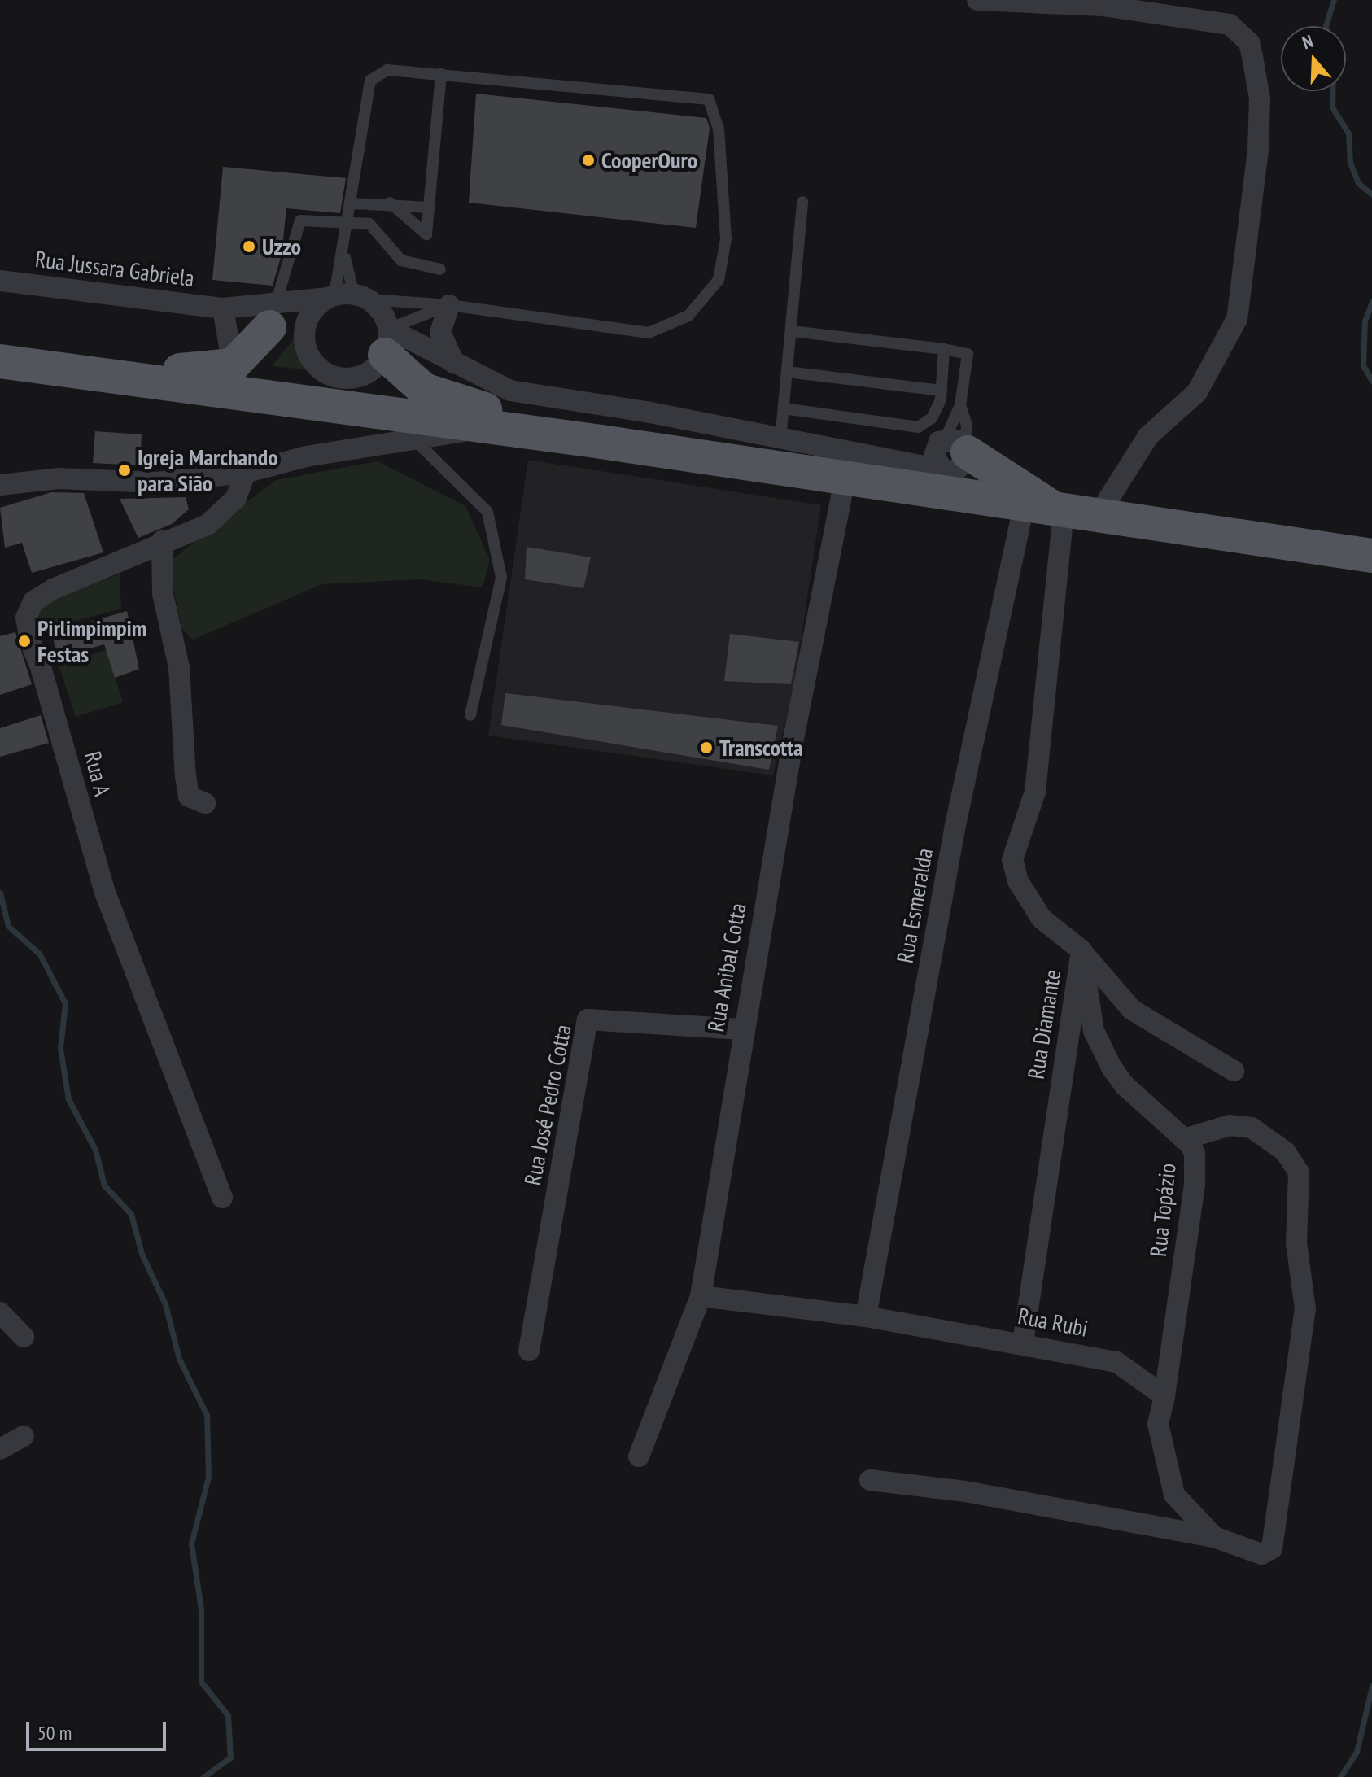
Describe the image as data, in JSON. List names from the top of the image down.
{
  "streets": {
    "street": [
      "Rua Jussara Gabriela",
      "Rua A",
      "Rua Esmeralda",
      "Rua Anibal Cotta",
      "Rua Diamante",
      "Rua José Pedro Cotta",
      "Rua Topázio",
      "Rua Rubi"
    ]
  },
  "crossings": [
    ["Rua Esmeralda", "Rua Diamante"],
    ["Rua Esmeralda", "Rua Rubi"],
    ["Rua Anibal Cotta", "Rua José Pedro Cotta"],
    ["Rua Anibal Cotta", "Rua Rubi"],
    ["Rua Diamante", "Rua Topázio"],
    ["Rua Diamante", "Rua Rubi"],
    ["Rua Topázio", "Rua Rubi"]
  ],
  "places": [
    "CooperOuro",
    "Uzzo",
    "Igreja Marchando para Sião",
    "Pirlimpimpim Festas",
    "Transcotta"
  ],
  "scale_bar": "50 m",
  "north": "top"
}
